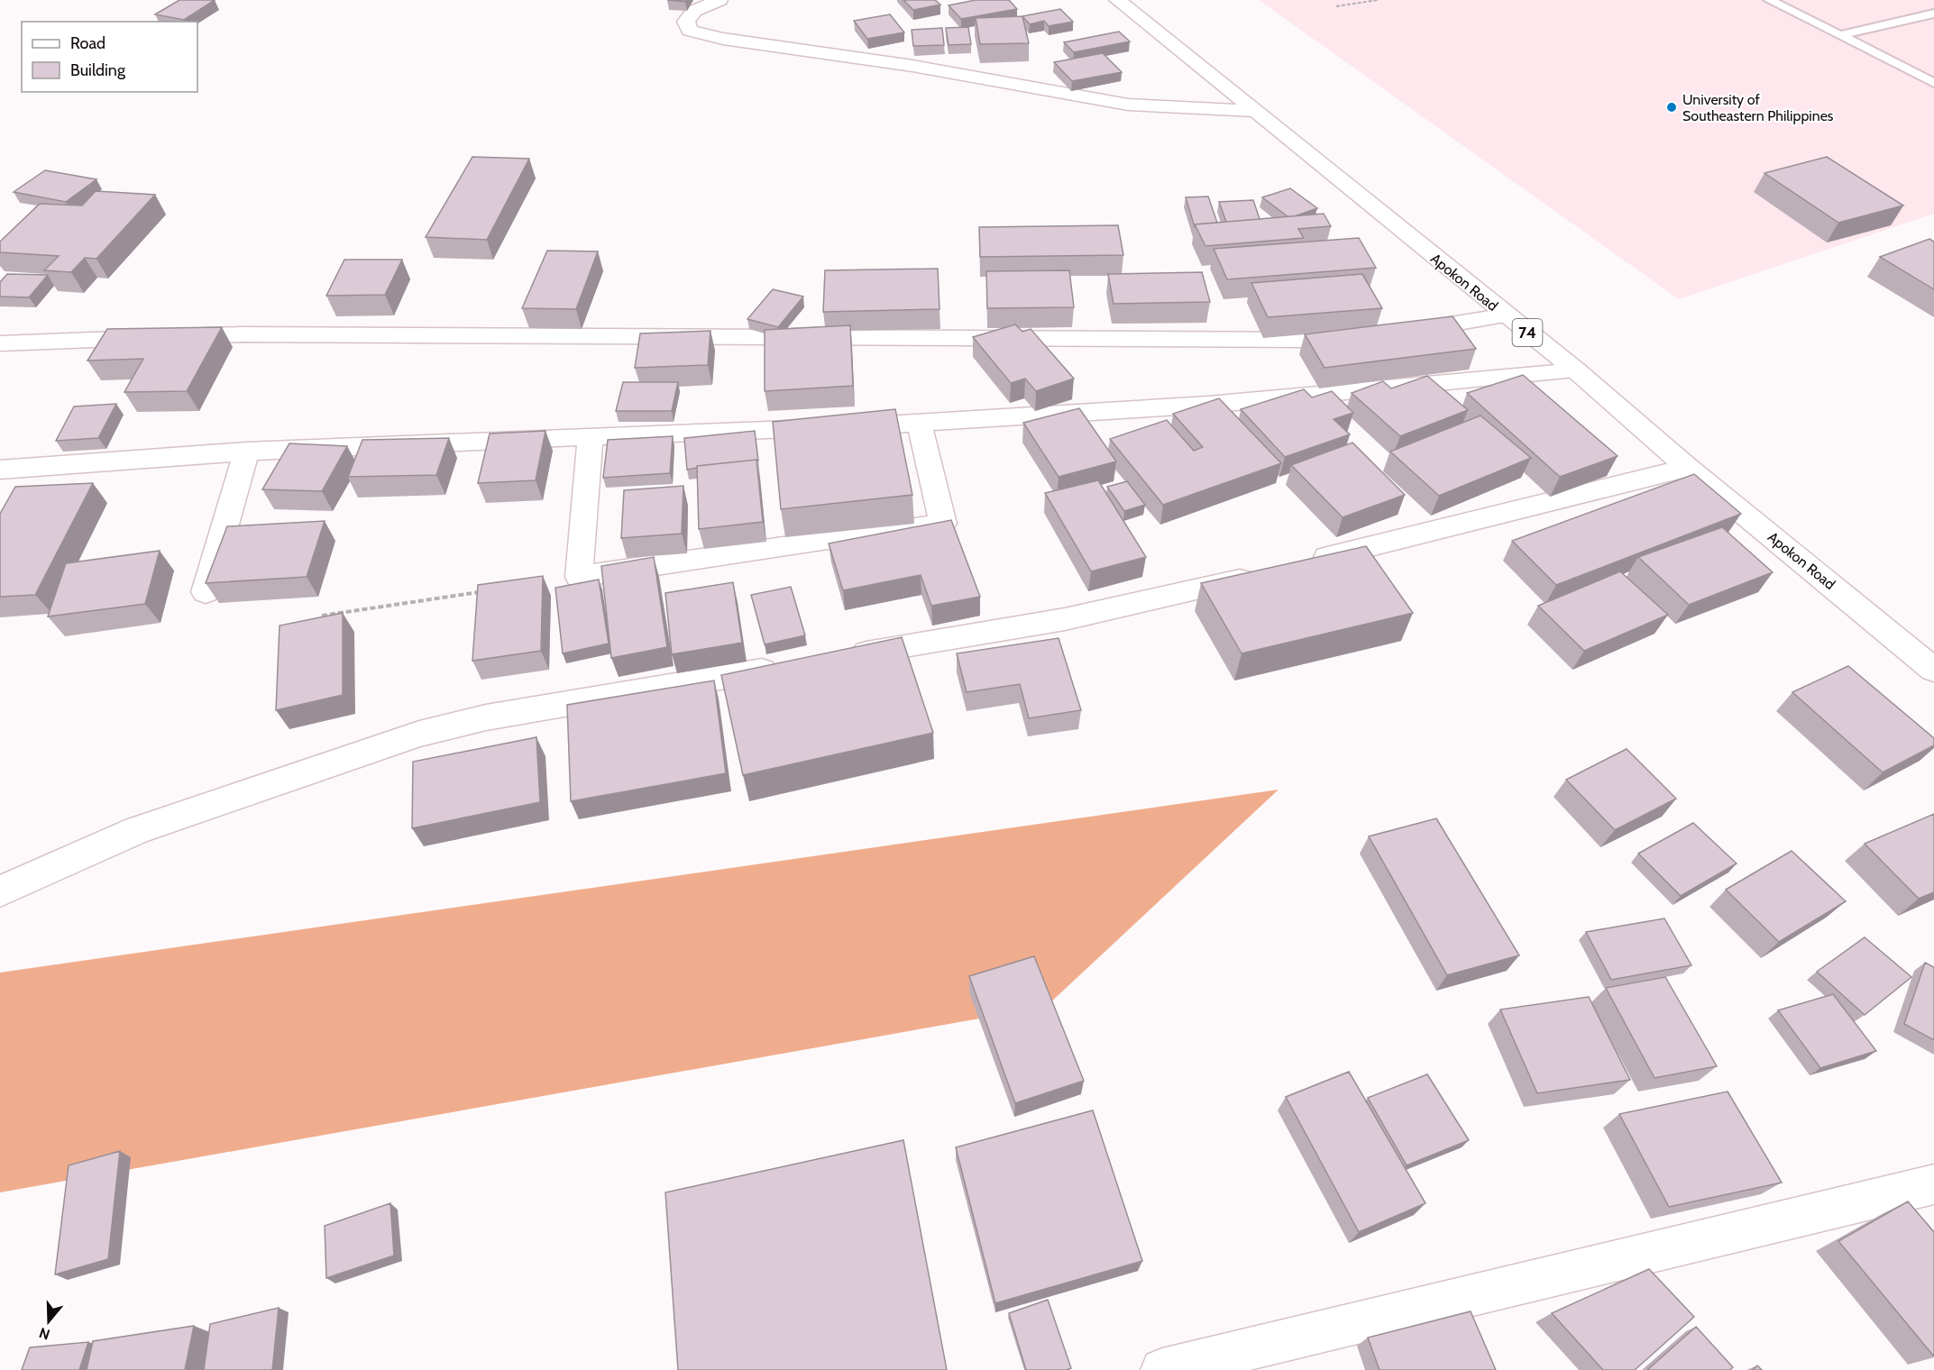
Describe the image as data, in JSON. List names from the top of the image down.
{
  "streets": {
    "main road": ["Apokon Road", "74"]
  },
  "places": ["University of Southeastern Philippines"],
  "legend": ["Road", "Building"],
  "north": "bottom"
}
